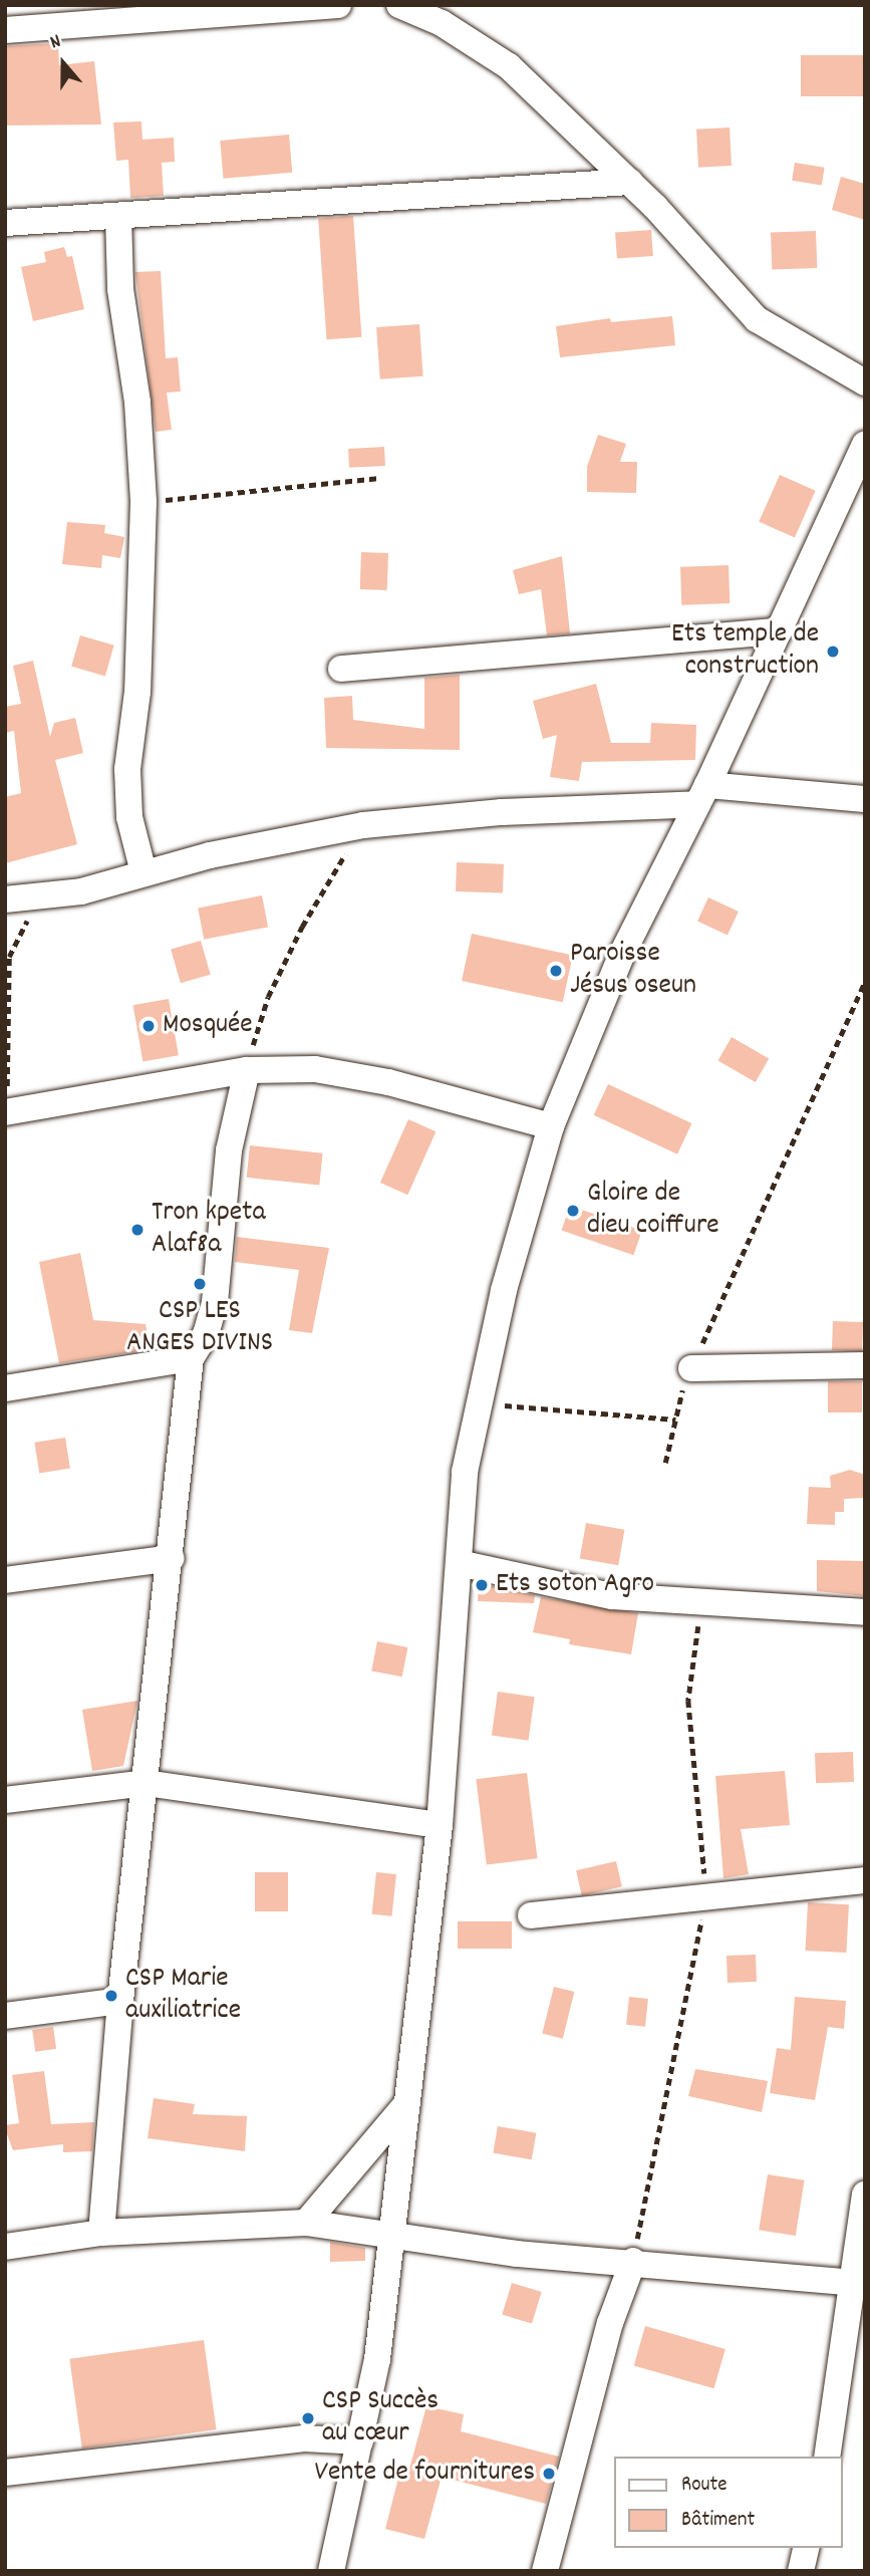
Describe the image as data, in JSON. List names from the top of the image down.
{
  "places": [
    "Ets temple de construction",
    "Paroisse Jésus oseun",
    "Mosquée",
    "Gloire de dieu coiffure",
    "Tron kpeta Alaf8a",
    "CSP LES ANGES DIVINS",
    "Ets soton Agro",
    "CSP Marie auxiliatrice",
    "CSP Succès au cœur",
    "Vente de fournitures"
  ],
  "legend": ["Route", "Bâtiment"],
  "north": "top"
}
